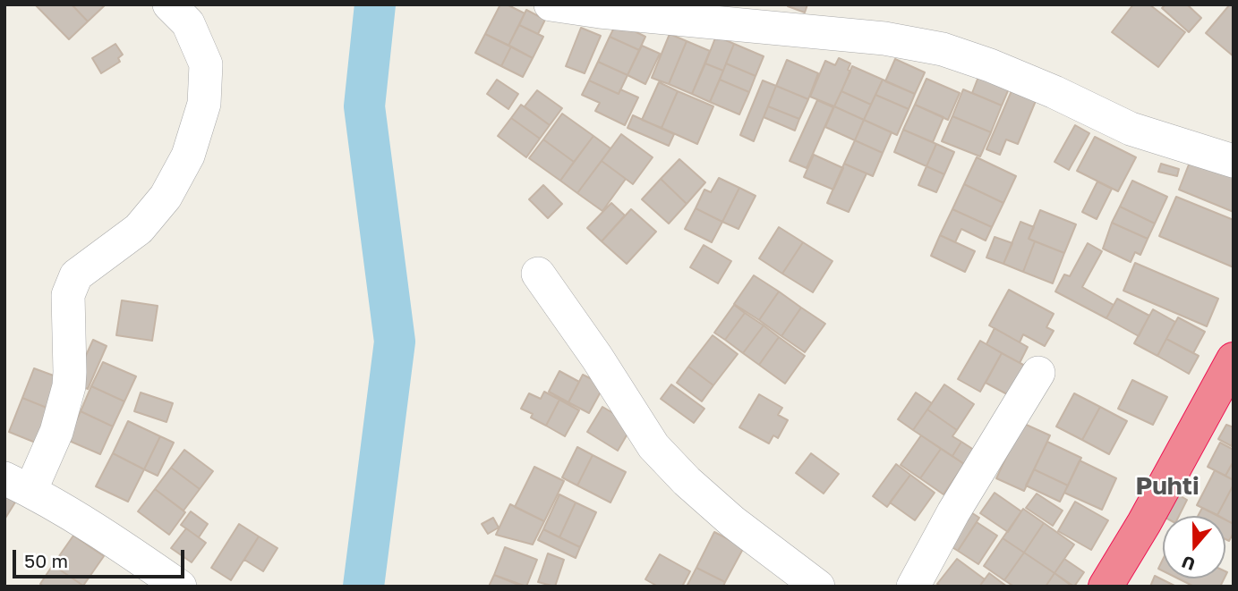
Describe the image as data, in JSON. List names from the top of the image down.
{
  "districts": ["Puhti"],
  "scale_bar": "50 m",
  "north": "bottom"
}
